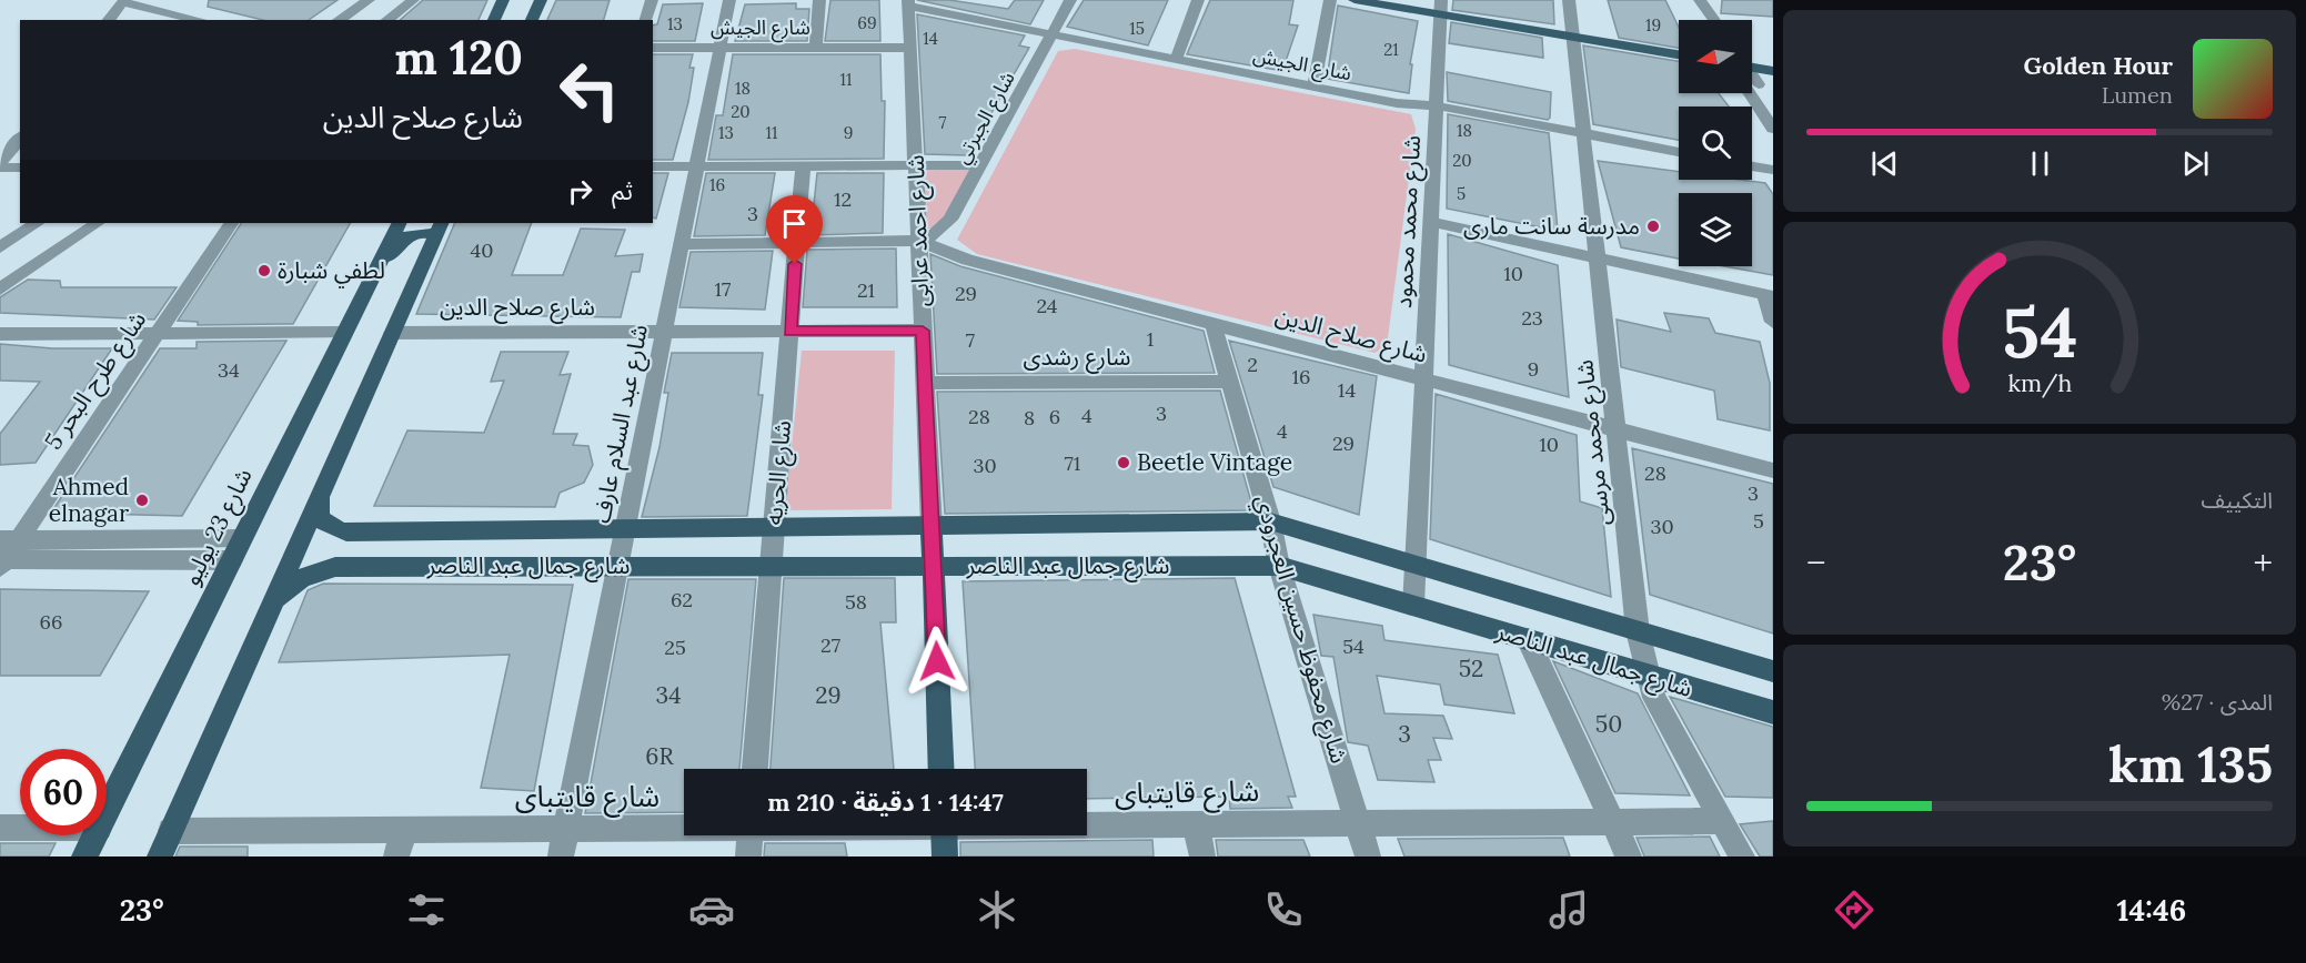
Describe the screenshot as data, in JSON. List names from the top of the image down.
{
  "streets": {
    "main road": ["شارع احمد عرابى", "شارع 23 يوليو", "شارع جمال عبد الناصر"],
    "street": [
      "شارع الجيش",
      "شارع الجبرتي",
      "شارع محمد محمود",
      "شارع صلاح الدين",
      "شارع رشدى",
      "شارع طرح البحر 5",
      "شارع عبد السلام عارف",
      "شارع محمد مرسى",
      "شارع الحريه",
      "شارع محفوظ حسين العجرودي",
      "شارع قايتباى"
    ]
  },
  "crossings": [
    ["شارع الجيش", "شارع الجبرتي"],
    ["شارع الجيش", "شارع محمد محمود"],
    ["شارع الجيش", "شارع احمد عرابى"],
    ["شارع الجيش", "شارع عبد السلام عارف"],
    ["شارع الجيش", "شارع محمد مرسى"],
    ["شارع الجبرتي", "شارع احمد عرابى"],
    ["شارع الجبرتي", "شارع صلاح الدين"],
    ["شارع محمد محمود", "شارع صلاح الدين"],
    ["شارع محمد محمود", "شارع جمال عبد الناصر"],
    ["شارع احمد عرابى", "شارع صلاح الدين"],
    ["شارع احمد عرابى", "شارع رشدى"],
    ["شارع احمد عرابى", "شارع جمال عبد الناصر"],
    ["شارع صلاح الدين", "شارع عبد السلام عارف"],
    ["شارع صلاح الدين", "شارع محمد مرسى"],
    ["شارع صلاح الدين", "شارع الحريه"],
    ["شارع صلاح الدين", "شارع محفوظ حسين العجرودي"],
    ["شارع رشدى", "شارع محفوظ حسين العجرودي"],
    ["شارع عبد السلام عارف", "شارع جمال عبد الناصر"],
    ["شارع عبد السلام عارف", "شارع قايتباى"],
    ["شارع محمد مرسى", "شارع جمال عبد الناصر"],
    ["شارع محمد مرسى", "شارع قايتباى"],
    ["شارع الحريه", "شارع جمال عبد الناصر"],
    ["شارع جمال عبد الناصر", "شارع محفوظ حسين العجرودي"],
    ["شارع محفوظ حسين العجرودي", "شارع قايتباى"]
  ],
  "places": [
    "مدرسة سانت مارى",
    "لطفي شبارة",
    "Beetle Vintage",
    "Ahmed elnagar"
  ],
  "house_numbers": [
    "69",
    "13",
    "19",
    "15",
    "14",
    "21",
    "11",
    "18",
    "20",
    "7",
    "18",
    "13",
    "11",
    "9",
    "20",
    "16",
    "5",
    "12",
    "3",
    "40",
    "10",
    "17",
    "21",
    "29",
    "24",
    "23",
    "1",
    "7",
    "2",
    "9",
    "34",
    "16",
    "14",
    "3",
    "4",
    "28",
    "6",
    "8",
    "4",
    "29",
    "10",
    "71",
    "30",
    "28",
    "3",
    "5",
    "30",
    "62",
    "58",
    "66",
    "27",
    "54",
    "25",
    "52",
    "34",
    "29",
    "50",
    "3",
    "6R"
  ],
  "north": "left",
  "page": {
    "turn": ["120 m", "شارع صلاح الدين"],
    "song": ["Golden Hour", "Lumen"],
    "then": "ثم",
    "tile": [
      "التكييف",
      ["المدى · 27%", "135 km"]
    ],
    "heat": ["−", "23°", "+"],
    "limit": "60",
    "trip": "14:47 · 1 دقيقة · 210 m",
    "tabs": ["14:46", "23°"],
    "gauge": ["54", "km/h"]
  }
}
